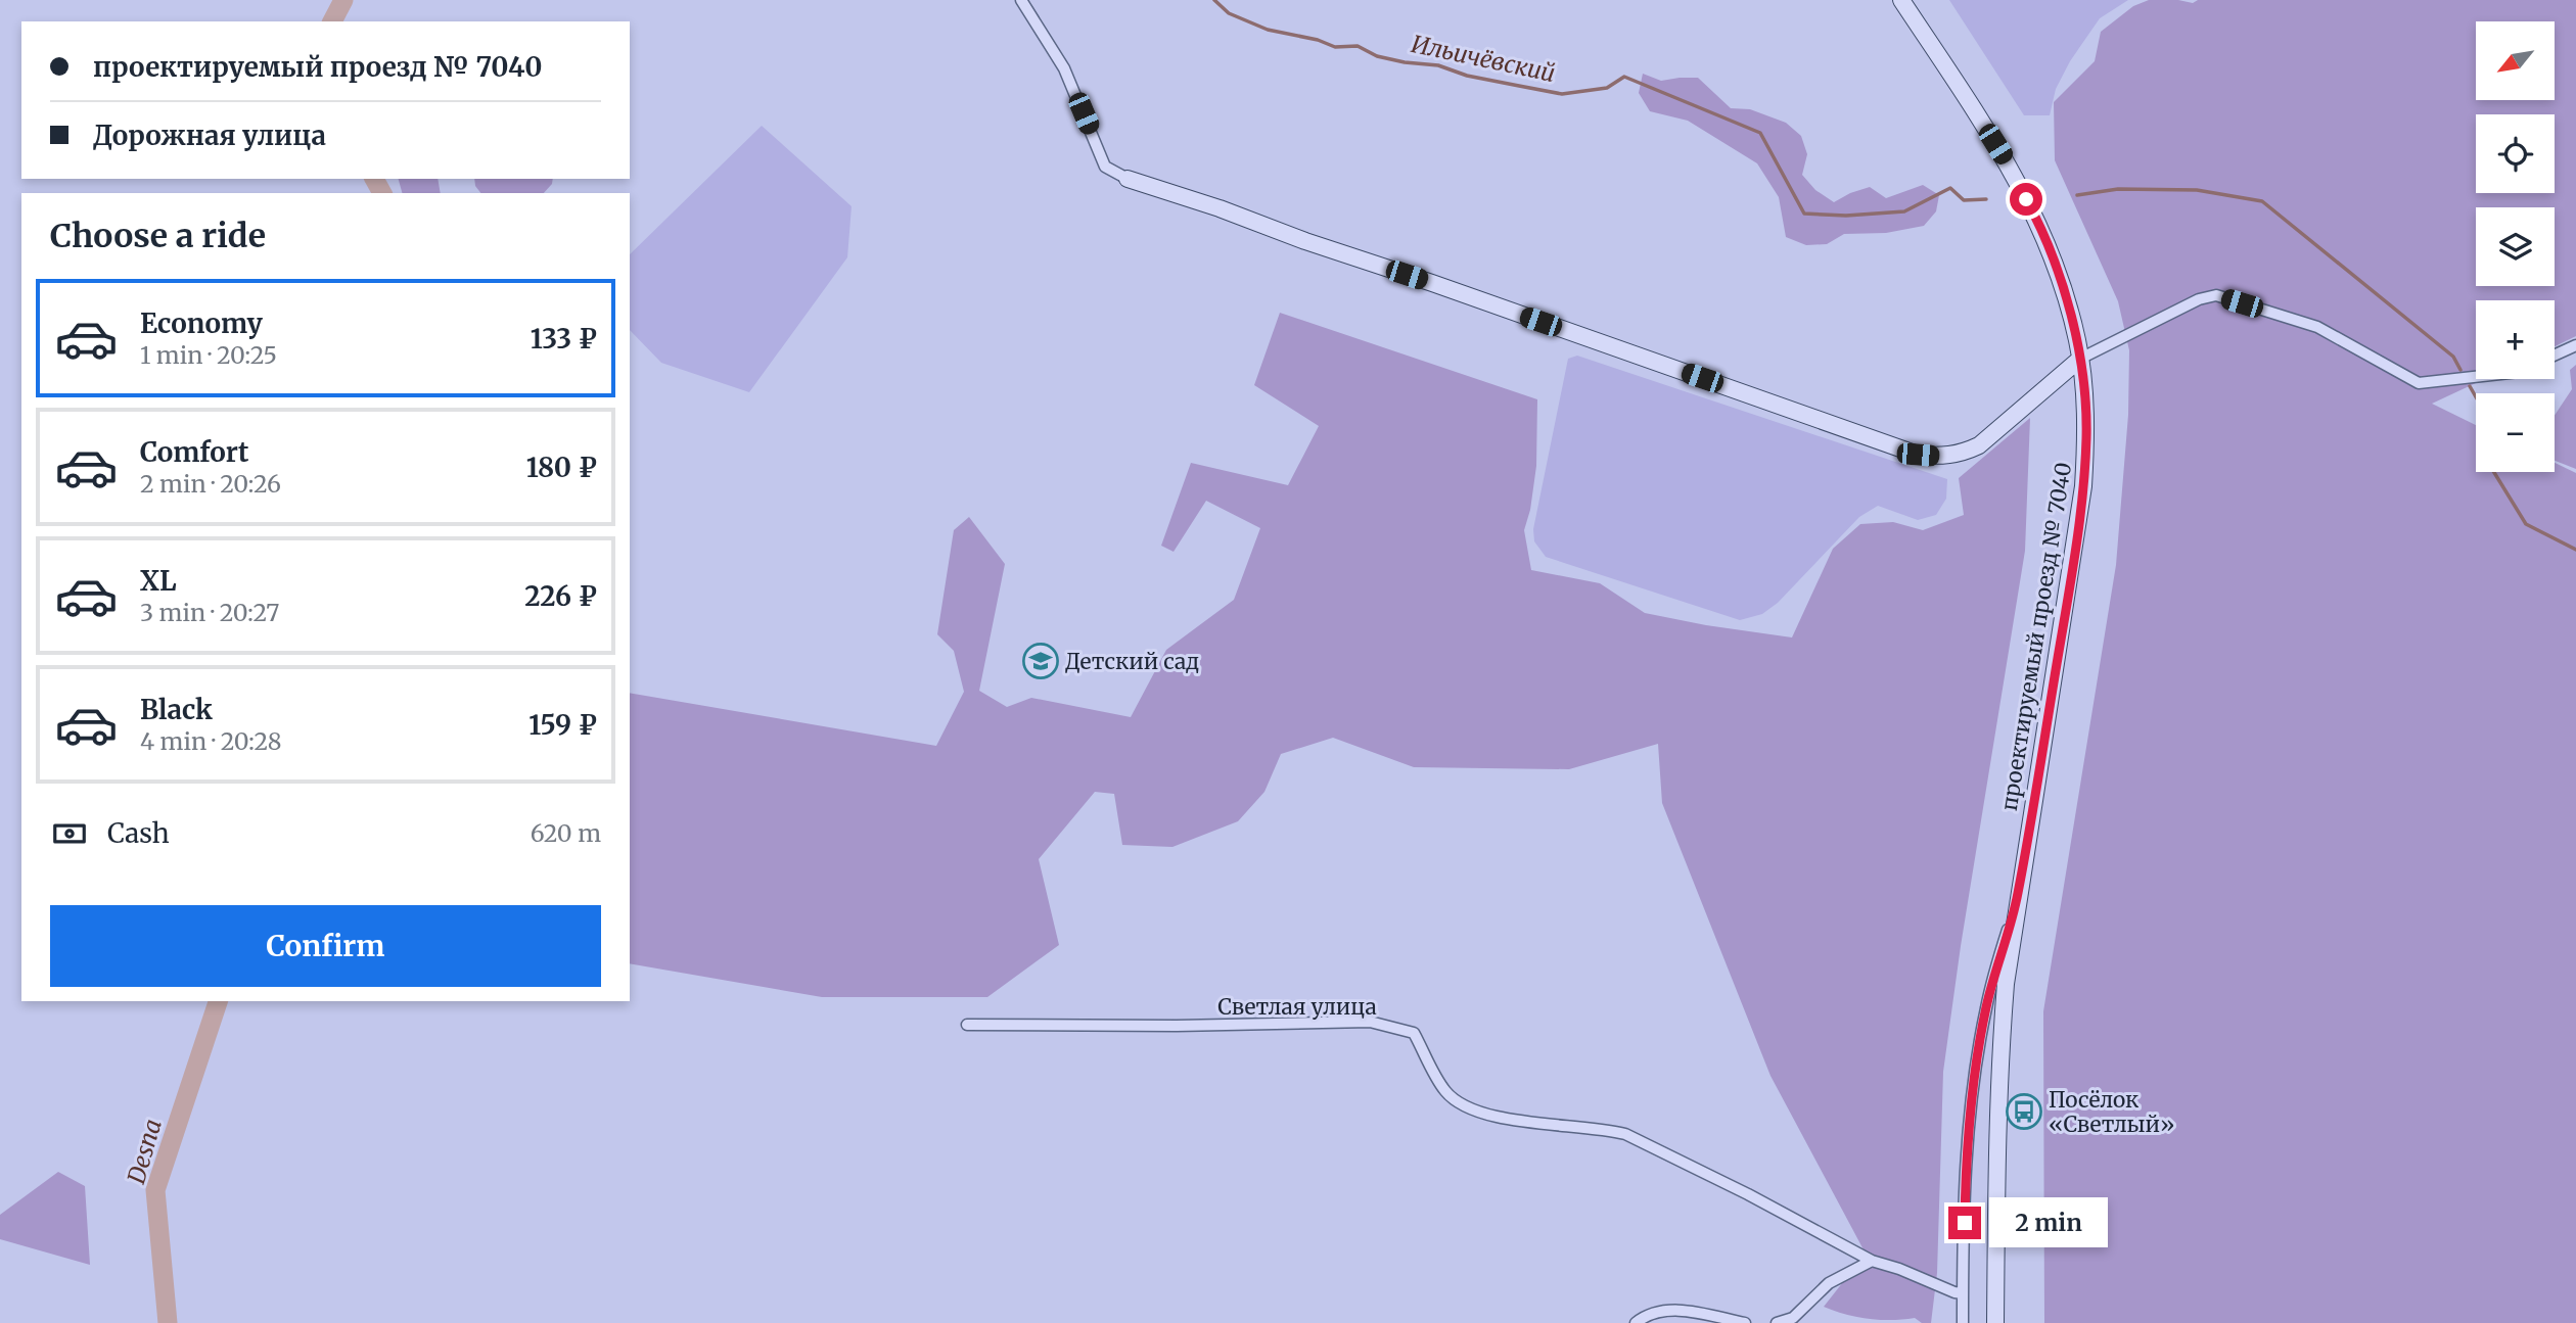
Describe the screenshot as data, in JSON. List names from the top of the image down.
{
  "streets": {
    "main road": ["проектируемый проезд № 7040"],
    "street": ["Светлая улица"]
  },
  "water": ["Ильичёвский", "Desna"],
  "places": {
    "school or university": ["Детский сад"],
    "bus stop": ["Посёлок «Светлый»"]
  },
  "north": "bottom left",
  "page": {
    "map_buttons": ["+", "−"],
    "banner": ["проектируемый проезд № 7040", "Дорожная улица"],
    "heading": "Choose a ride",
    "list": [
      {
        "name": "Economy",
        "note": "1 min · 20:25",
        "value": "133 ₽"
      },
      {
        "name": "Comfort",
        "note": "2 min · 20:26",
        "value": "180 ₽"
      },
      {
        "name": "XL",
        "note": "3 min · 20:27",
        "value": "226 ₽"
      },
      {
        "name": "Black",
        "note": "4 min · 20:28",
        "value": "159 ₽"
      }
    ],
    "pay": ["Cash", "620 m"],
    "buttons": "Confirm",
    "bubble": "2 min"
  }
}
